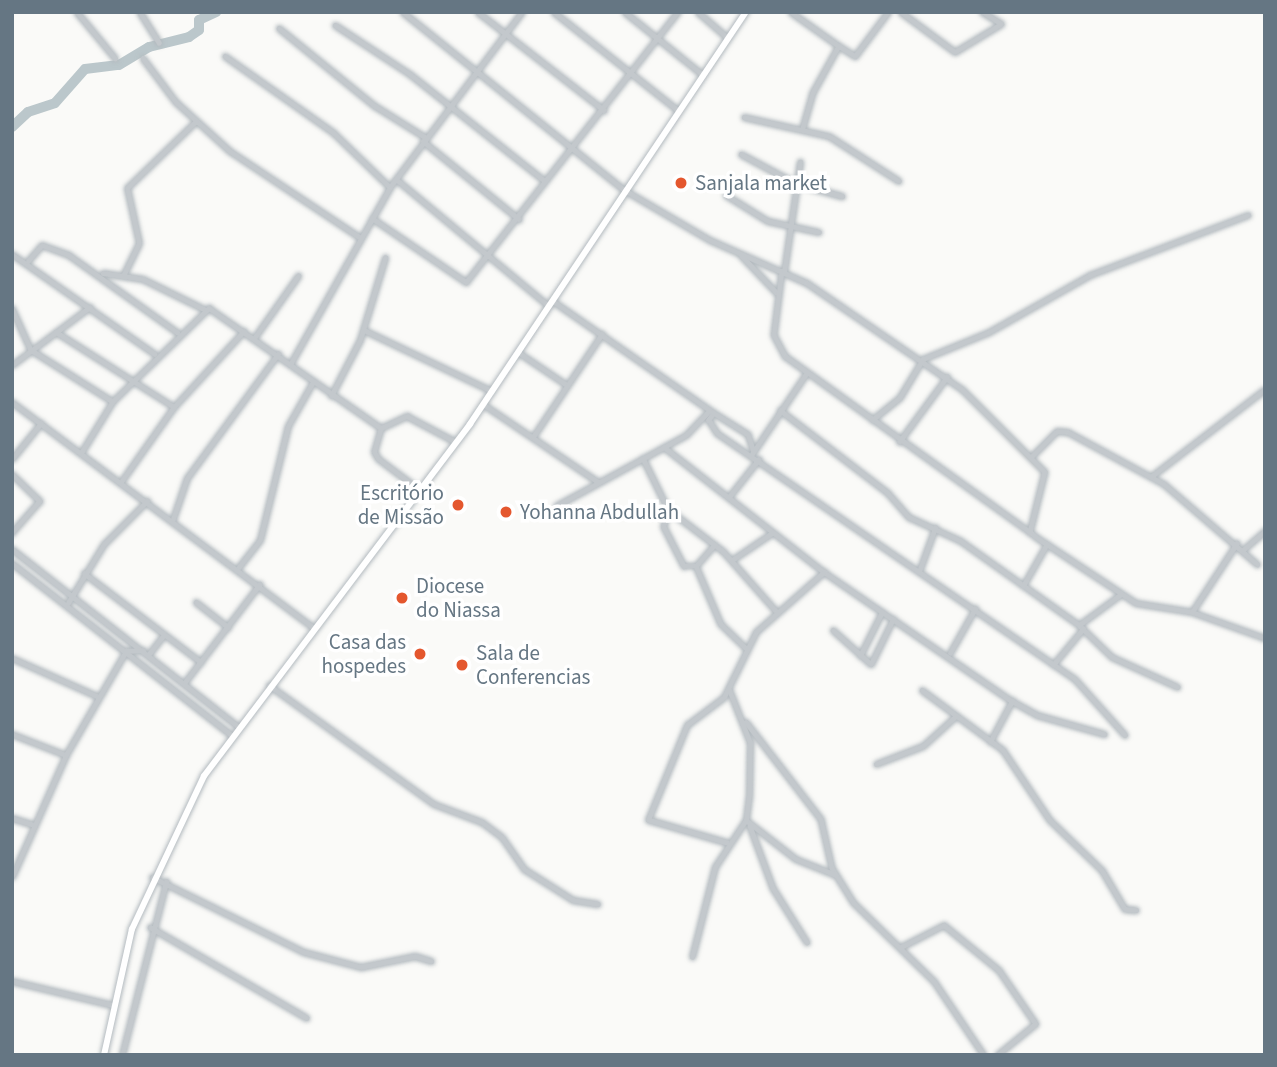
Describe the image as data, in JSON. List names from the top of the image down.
{
  "places": [
    "Sanjala market",
    "Escritório de Missão",
    "Yohanna Abdullah",
    "Diocese do Niassa",
    "Casa das hospedes",
    "Sala de Conferencias"
  ]
}
